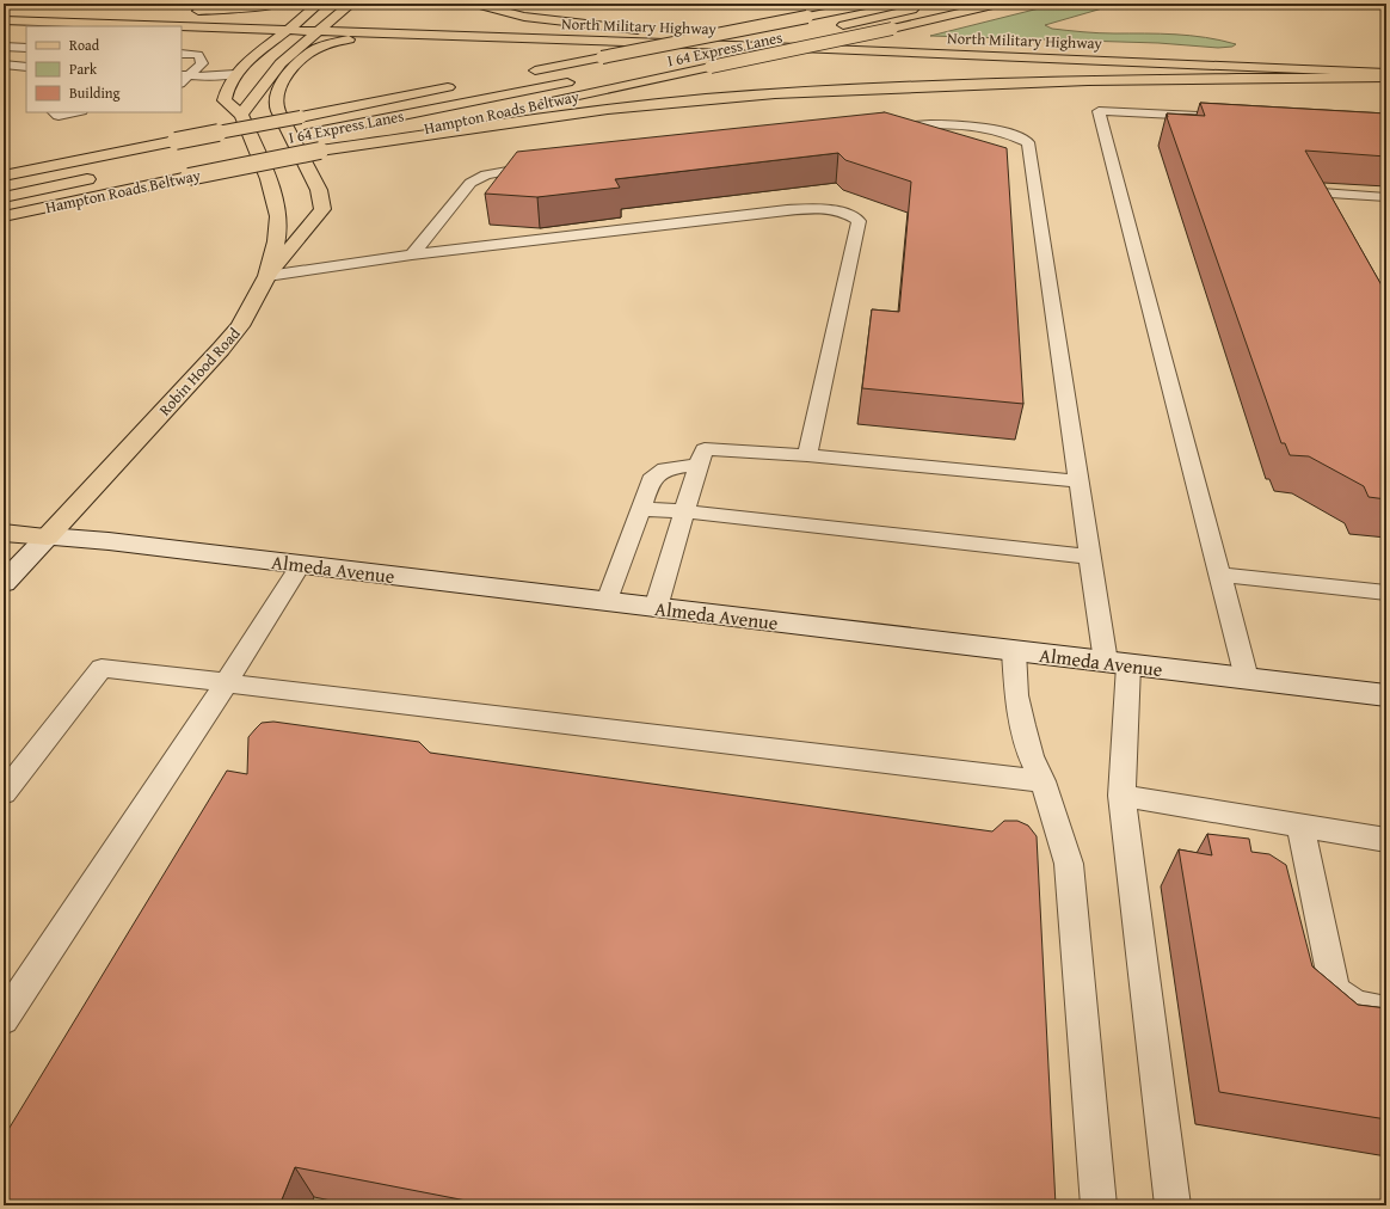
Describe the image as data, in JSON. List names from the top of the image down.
{
  "streets": {
    "main road": [
      "North Military Highway",
      "I 64 Express Lanes",
      "Hampton Roads Beltway",
      "Robin Hood Road"
    ],
    "street": ["Almeda Avenue"]
  },
  "crossings": [
    ["North Military Highway", "Robin Hood Road"],
    ["Robin Hood Road", "Almeda Avenue"]
  ],
  "legend": ["Road", "Park", "Building"]
}
